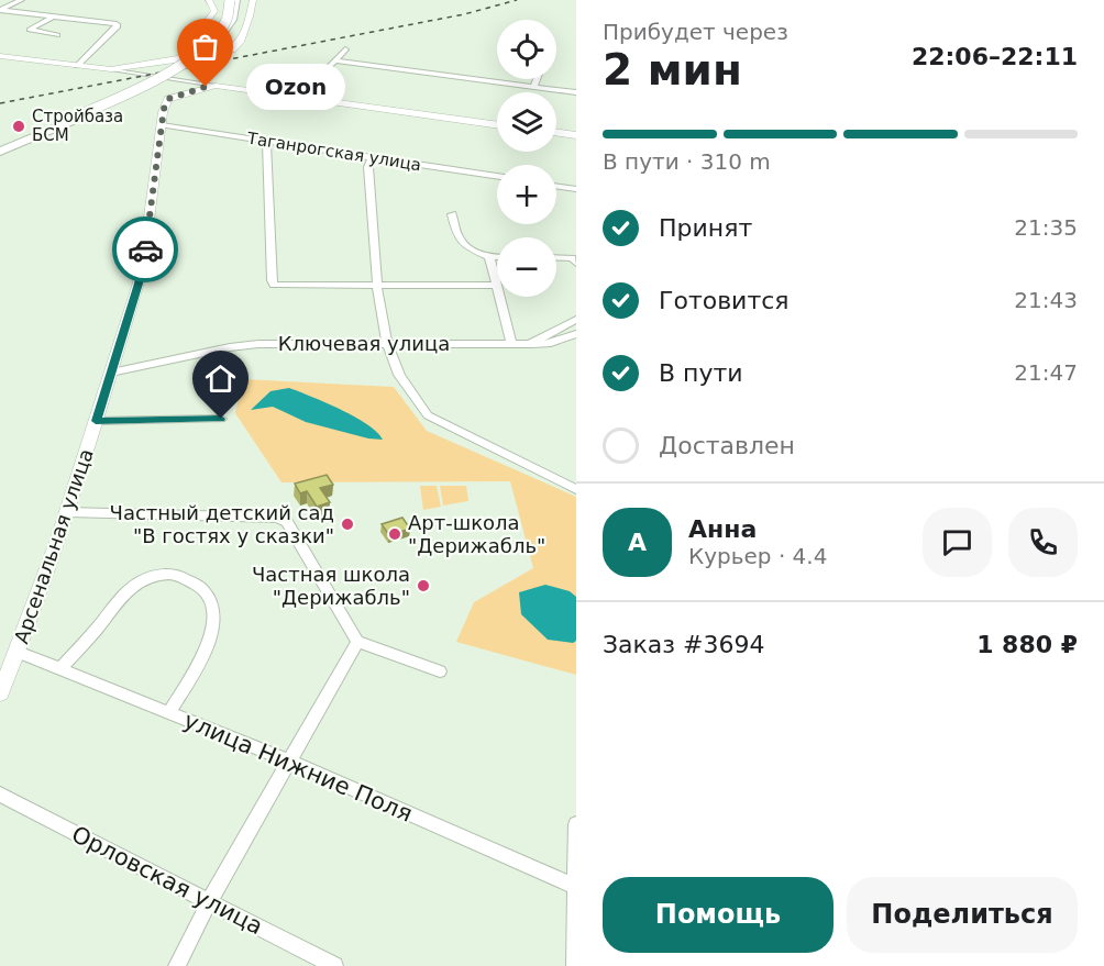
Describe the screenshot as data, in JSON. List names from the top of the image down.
{
  "streets": {
    "street": [
      "Таганрогская улица",
      "Ключевая улица",
      "Арсенальная улица",
      "улица Нижние Поля",
      "Орловская улица"
    ]
  },
  "crossings": [
    ["Таганрогская улица", "Арсенальная улица"],
    ["Ключевая улица", "Арсенальная улица"],
    ["Арсенальная улица", "улица Нижние Поля"]
  ],
  "places": [
    "Ozon",
    "Стройбаза БСМ",
    "Частный детский сад \"В гостях у сказки\"",
    "Арт-школа \"Дерижабль\"",
    "Частная школа \"Дерижабль\""
  ],
  "page": {
    "heading": ["2 мин", "Прибудет через", "22:06–22:11"],
    "panel": [
      "Анна",
      "Курьер · 4.4",
      "Заказ #3694",
      "1 880 ₽"
    ],
    "map_buttons": ["+", "−"],
    "bubble": "Ozon",
    "bar": "В пути · 310 m",
    "list": [
      ["Принят", "21:35"],
      ["Готовится", "21:43"],
      ["В пути", "21:47"],
      "Доставлен"
    ],
    "round": "А",
    "buttons": ["Помощь", "Поделиться"]
  }
}
